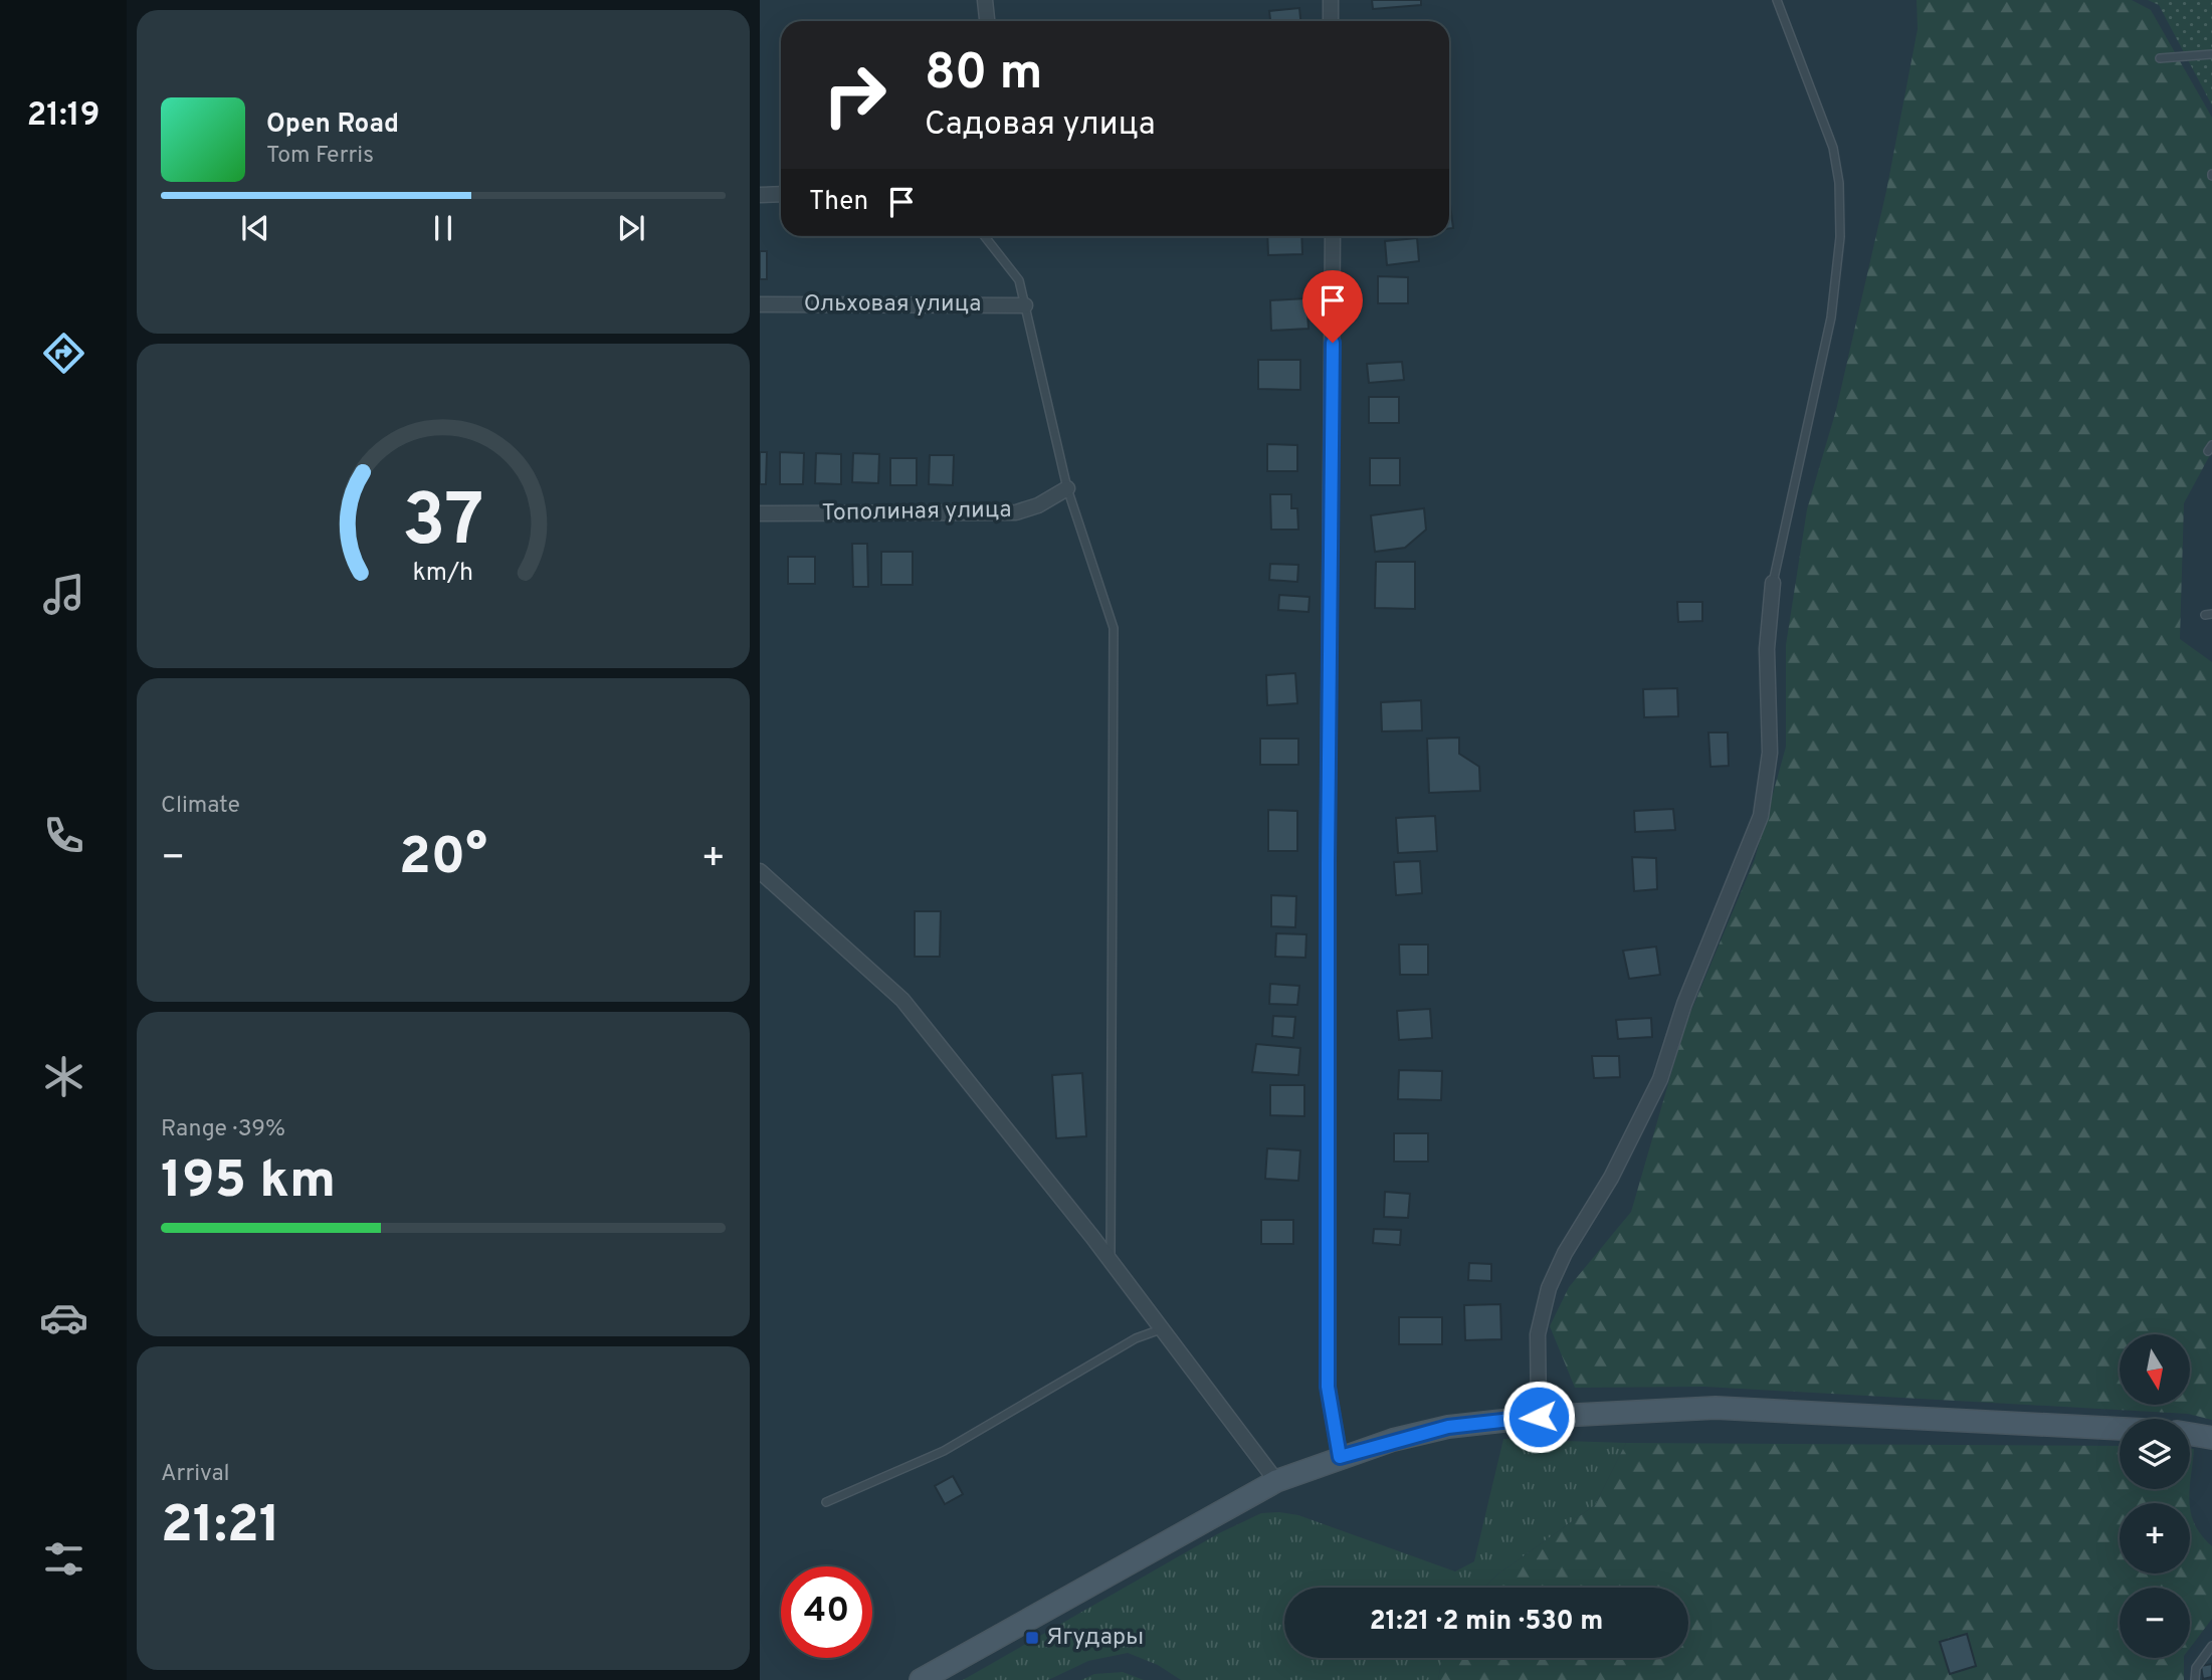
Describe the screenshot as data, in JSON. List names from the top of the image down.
{
  "streets": {
    "street": ["Ольховая улица", "Тополиная улица"]
  },
  "places": {
    "transit": ["Ягудары"]
  },
  "north": "bottom",
  "page": {
    "tabs": "21:19",
    "turn": ["80 m", "Садовая улица"],
    "song": ["Open Road", "Tom Ferris"],
    "then": "Then",
    "tile": [
      "Climate",
      ["Range · 39%", "195 km"],
      ["Arrival", "21:21"]
    ],
    "heat": ["−", "20°", "+"],
    "map_buttons": ["+", "−"],
    "limit": "40",
    "trip": "21:21 · 2 min · 530 m",
    "gauge": ["37", "km/h"]
  }
}
